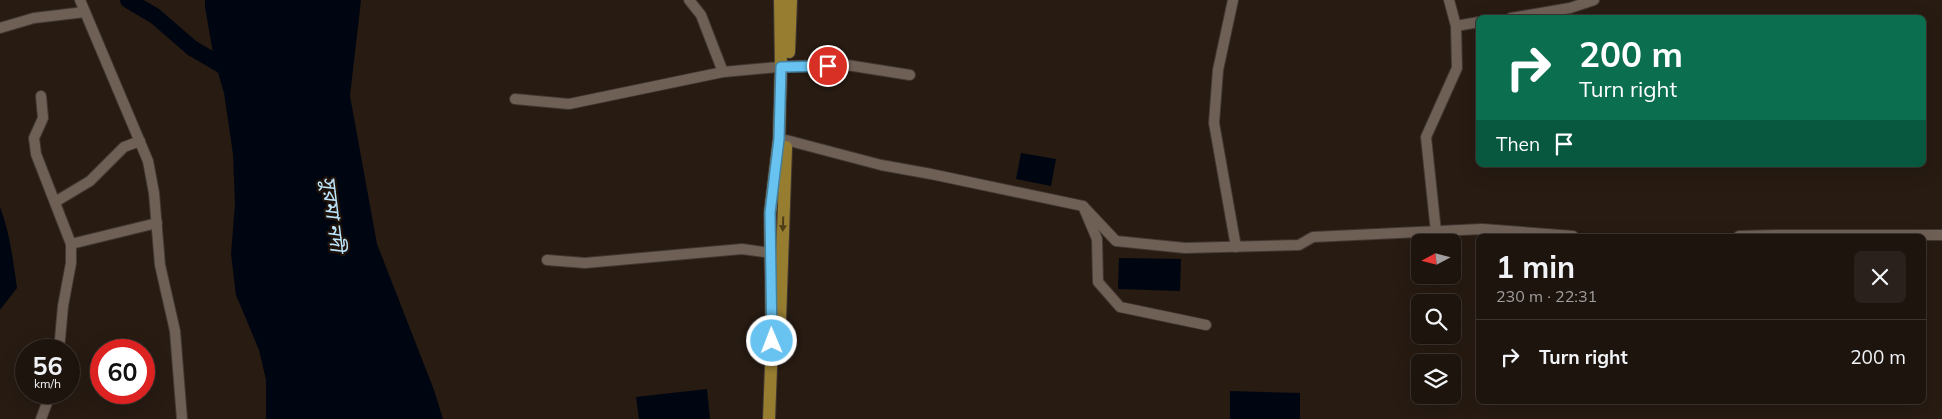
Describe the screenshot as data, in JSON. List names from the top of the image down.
{
  "water": ["সুরমা নদী"],
  "north": "left",
  "page": {
    "turn": ["200 m", "Turn right"],
    "then": "Then",
    "heading": ["1 min", "230 m · 22:31"],
    "list": [
      {
        "name": "Turn right",
        "value": "200 m"
      }
    ],
    "speed": "56 km/h",
    "limit": "60"
  }
}
